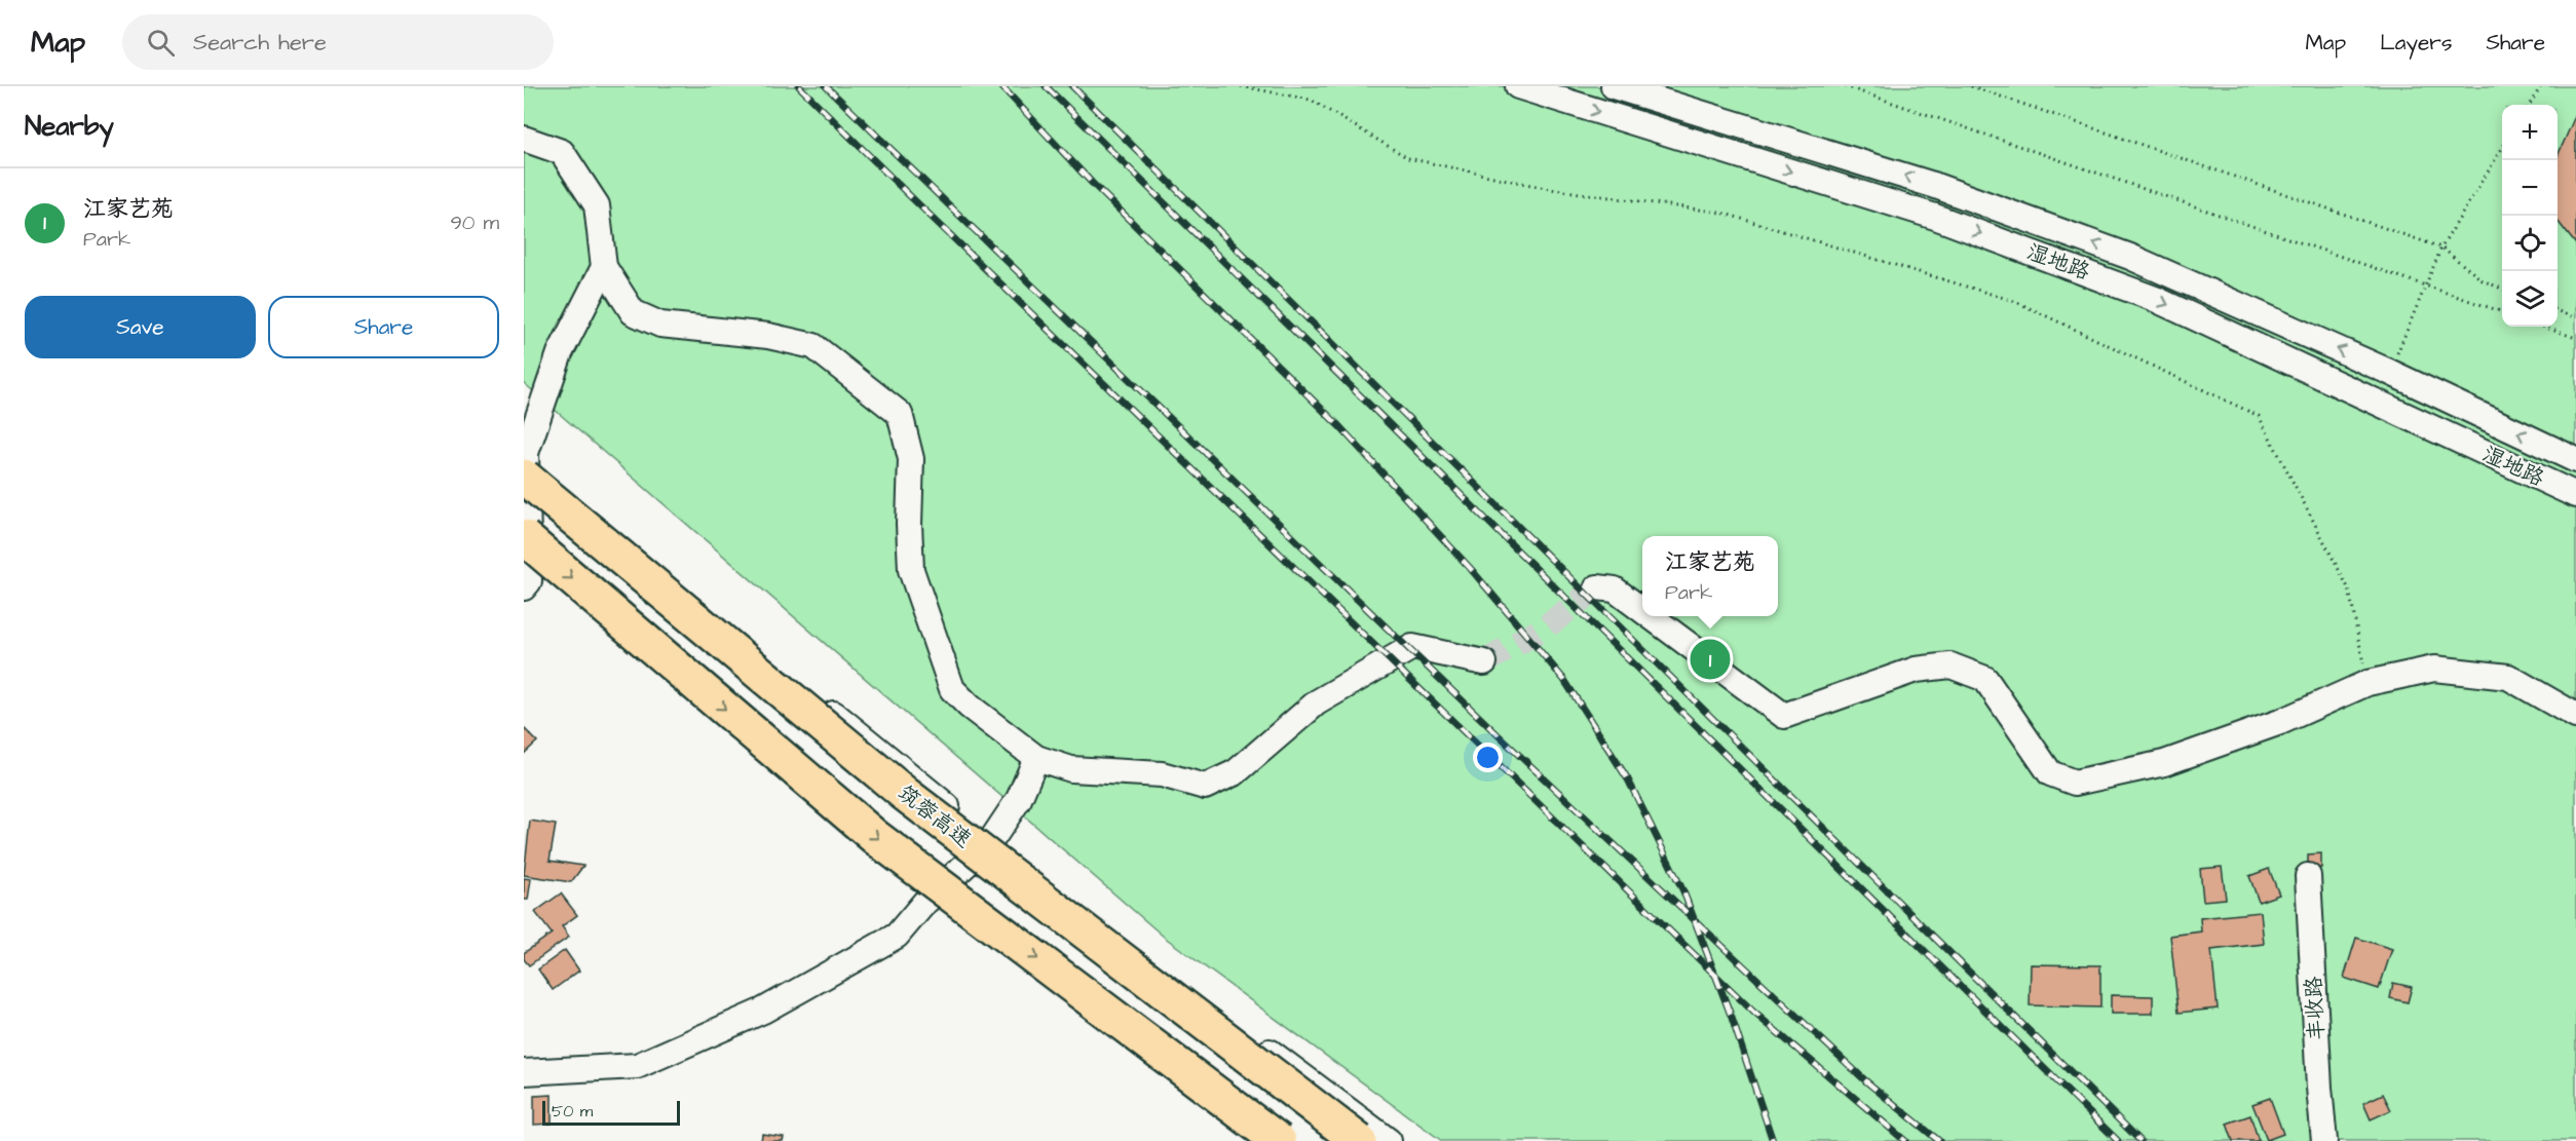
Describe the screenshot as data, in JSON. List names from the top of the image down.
{
  "streets": {
    "highway": ["筑蓉高速"],
    "street": ["湿地路", "丰收路"]
  },
  "scale_bar": "50 m",
  "page": {
    "header": "Map",
    "search": "Search here",
    "nav": ["Map", "Layers", "Share"],
    "heading": "Nearby",
    "map_buttons": ["+", "−"],
    "list": [
      {
        "mark": "1",
        "name": "江家艺苑",
        "note": "Park",
        "value": "90 m"
      }
    ],
    "buttons": ["Save", "Share"],
    "popup": ["江家艺苑", "Park"],
    "pins": "1",
    "scale": "50 m"
  }
}
